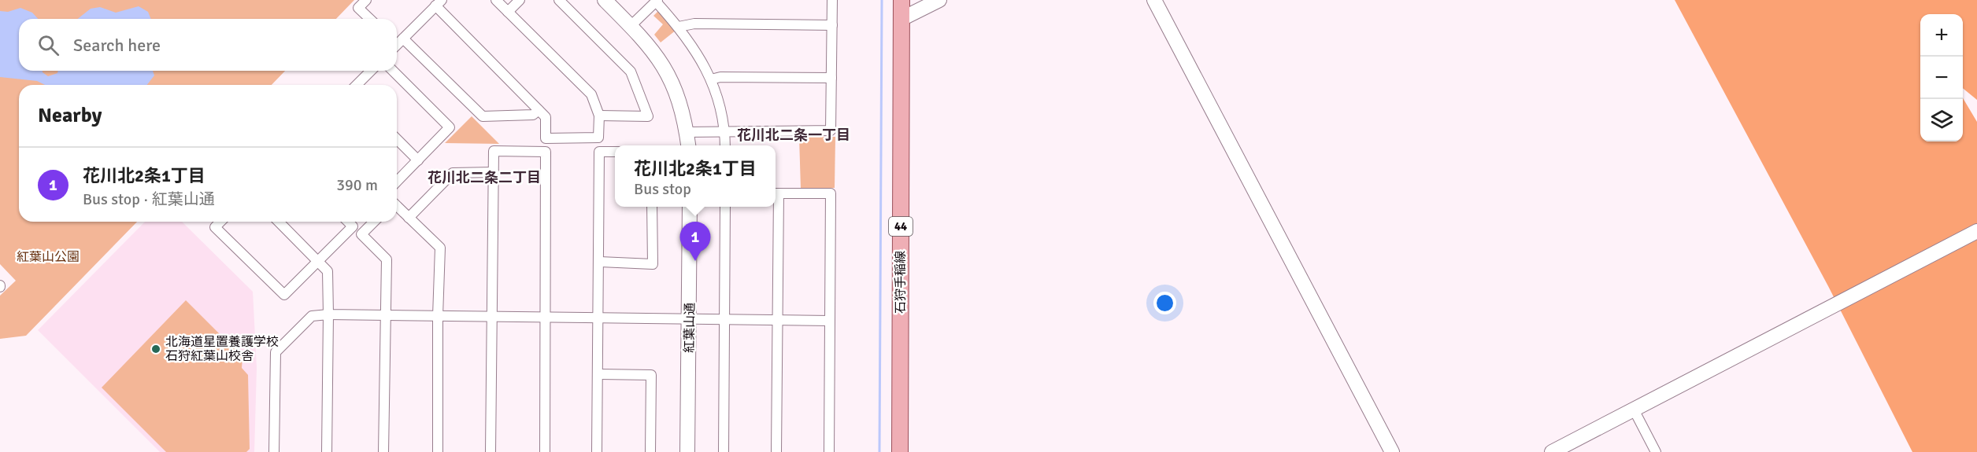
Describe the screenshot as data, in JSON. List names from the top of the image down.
{
  "streets": {
    "main road": ["44", "石狩手稲線"],
    "street": ["紅葉山通"]
  },
  "districts": ["花川北二条一丁目", "花川北二条二丁目"],
  "parks": ["紅葉山公園"],
  "places": ["北海道星置養護学校 石狩紅葉山校舎"],
  "page": {
    "map_buttons": ["+", "−"],
    "search": "Search here",
    "heading": "Nearby",
    "popup": ["花川北2条1丁目", "Bus stop"],
    "list": [
      {
        "mark": "1",
        "name": "花川北2条1丁目",
        "note": "Bus stop · 紅葉山通",
        "value": "390 m"
      }
    ],
    "pins": "1"
  }
}
